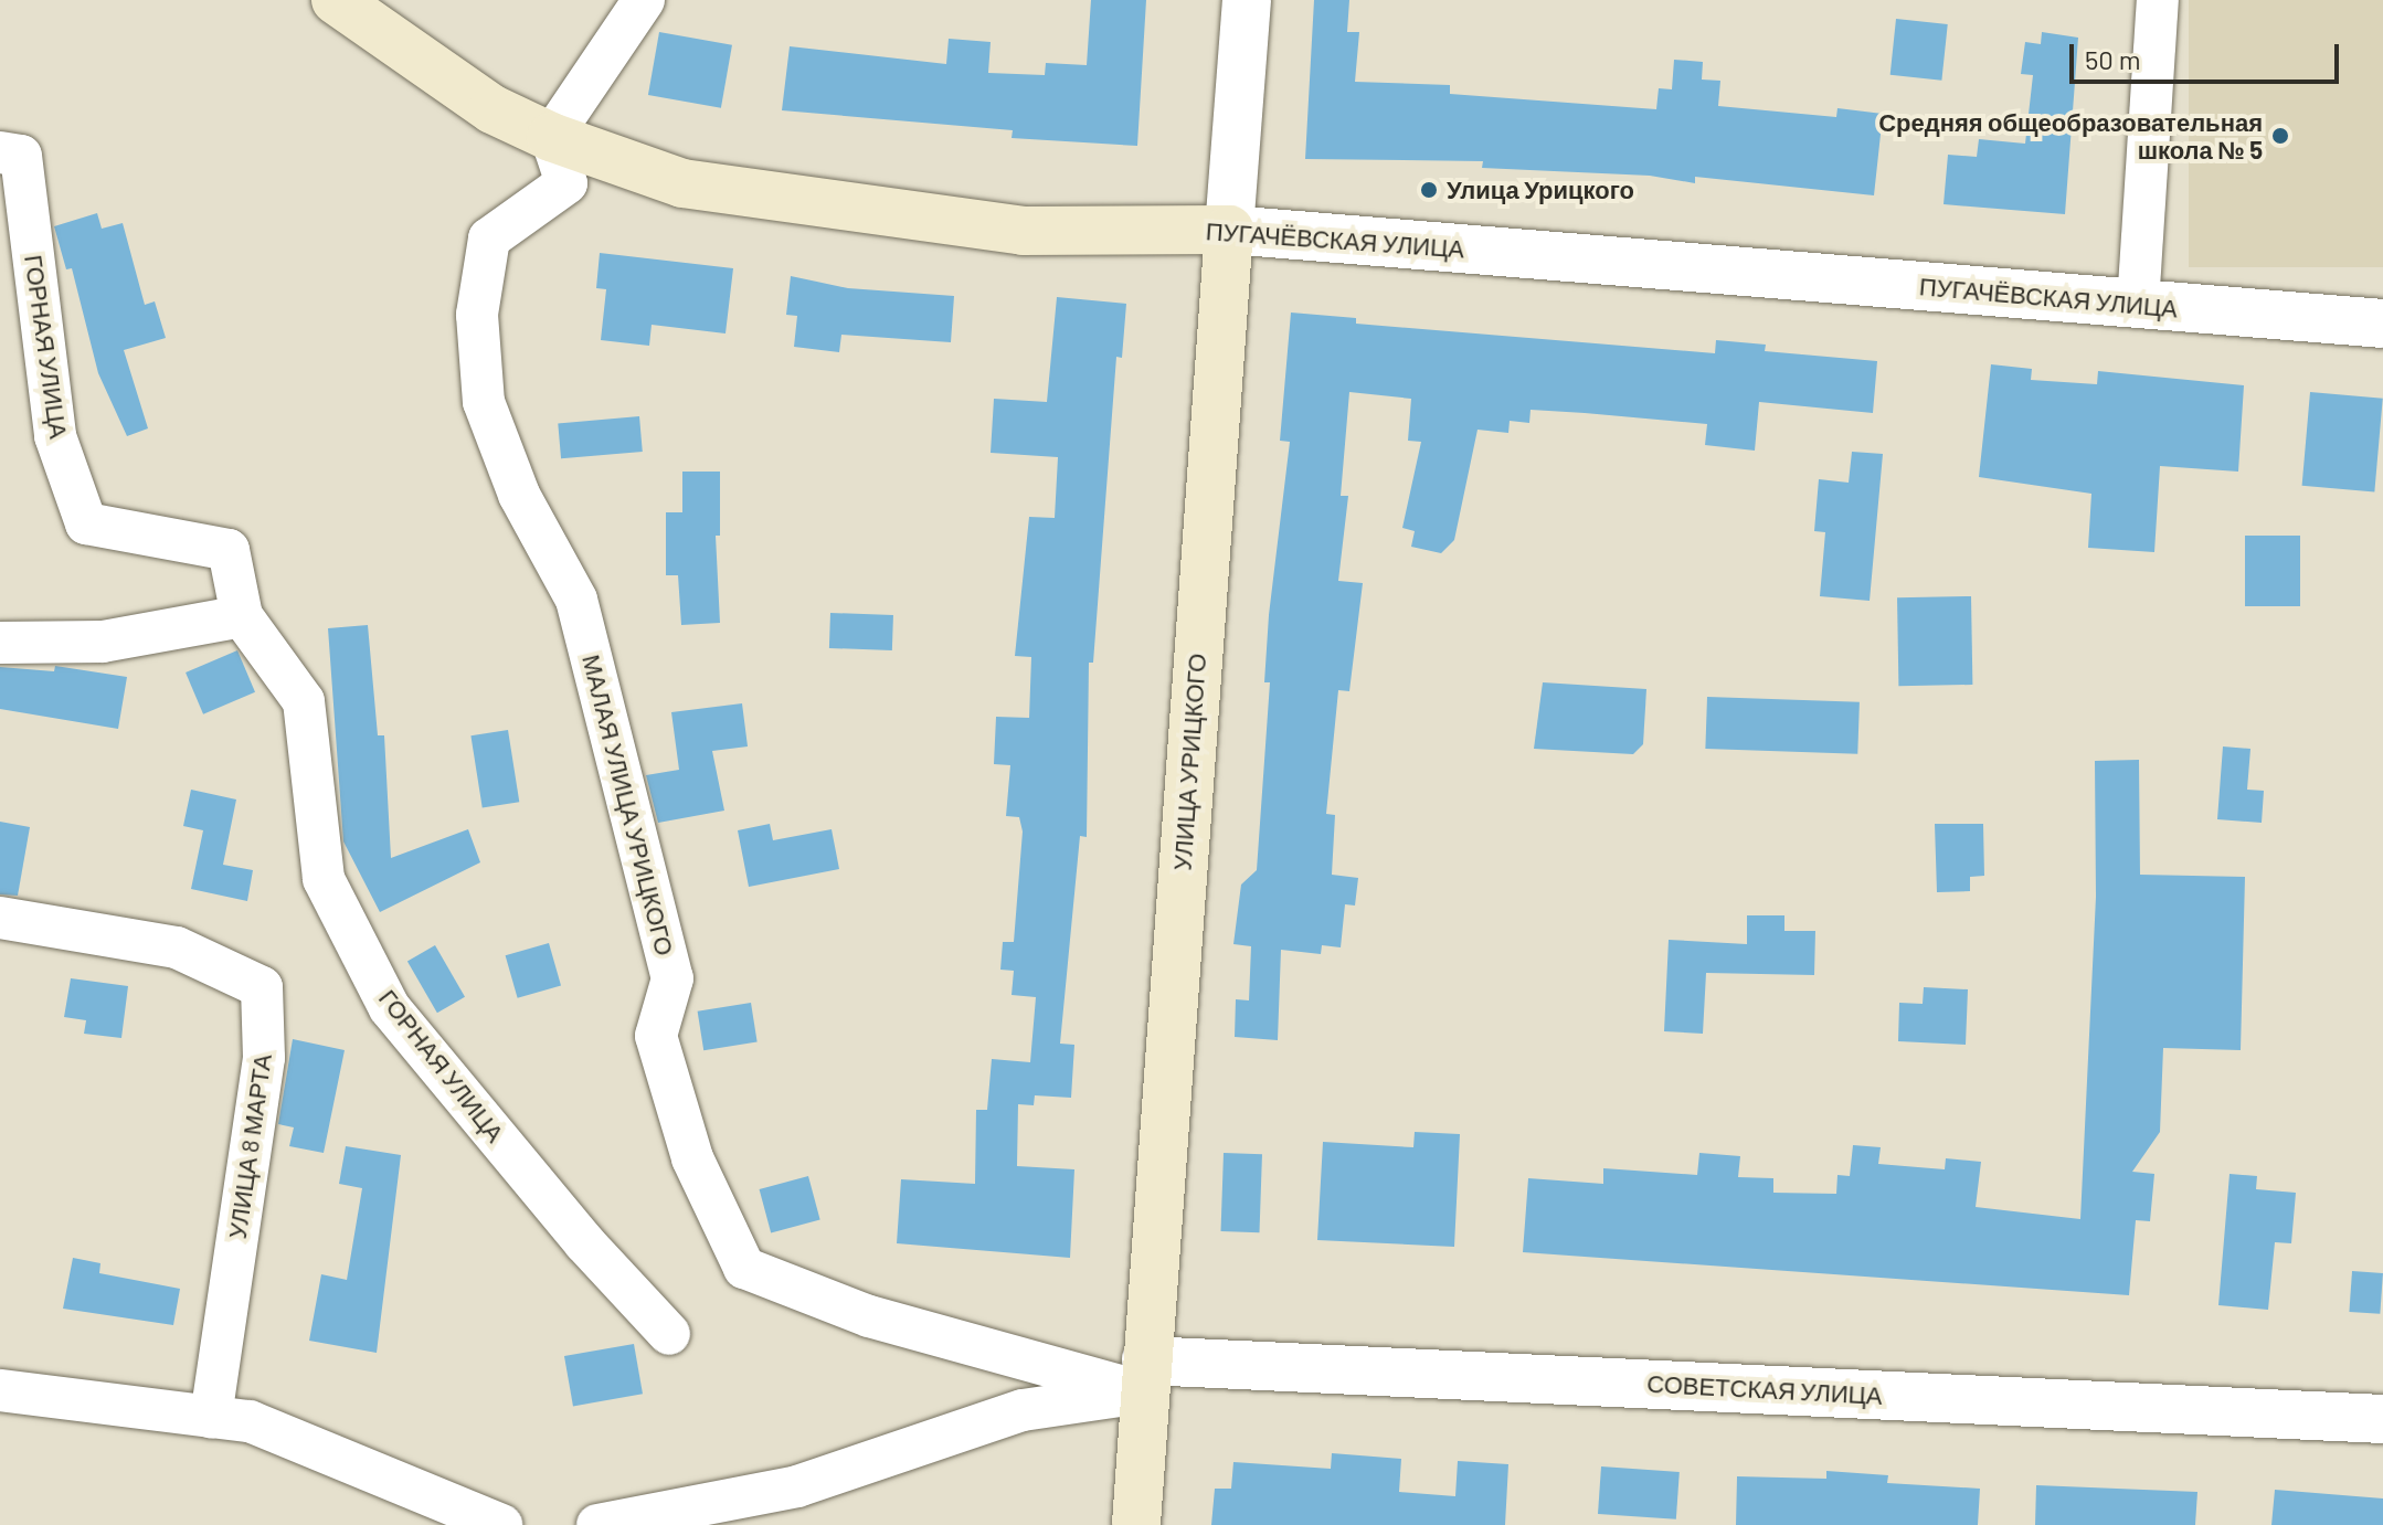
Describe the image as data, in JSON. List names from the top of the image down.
{
  "streets": {
    "main road": ["ПУГАЧЁВСКАЯ УЛИЦА", "УЛИЦА УРИЦКОГО"],
    "street": [
      "ГОРНАЯ УЛИЦА",
      "МАЛАЯ УЛИЦА УРИЦКОГО",
      "УЛИЦА 8 МАРТА",
      "СОВЕТСКАЯ УЛИЦА"
    ]
  },
  "crossings": [
    ["ПУГАЧЁВСКАЯ УЛИЦА", "УЛИЦА УРИЦКОГО"],
    ["ПУГАЧЁВСКАЯ УЛИЦА", "МАЛАЯ УЛИЦА УРИЦКОГО"],
    ["УЛИЦА УРИЦКОГО", "МАЛАЯ УЛИЦА УРИЦКОГО"],
    ["УЛИЦА УРИЦКОГО", "СОВЕТСКАЯ УЛИЦА"],
    ["МАЛАЯ УЛИЦА УРИЦКОГО", "СОВЕТСКАЯ УЛИЦА"]
  ],
  "places": ["Средняя общеобразовательная школа № 5", "Улица Урицкого"],
  "scale_bar": "50 m"
}
